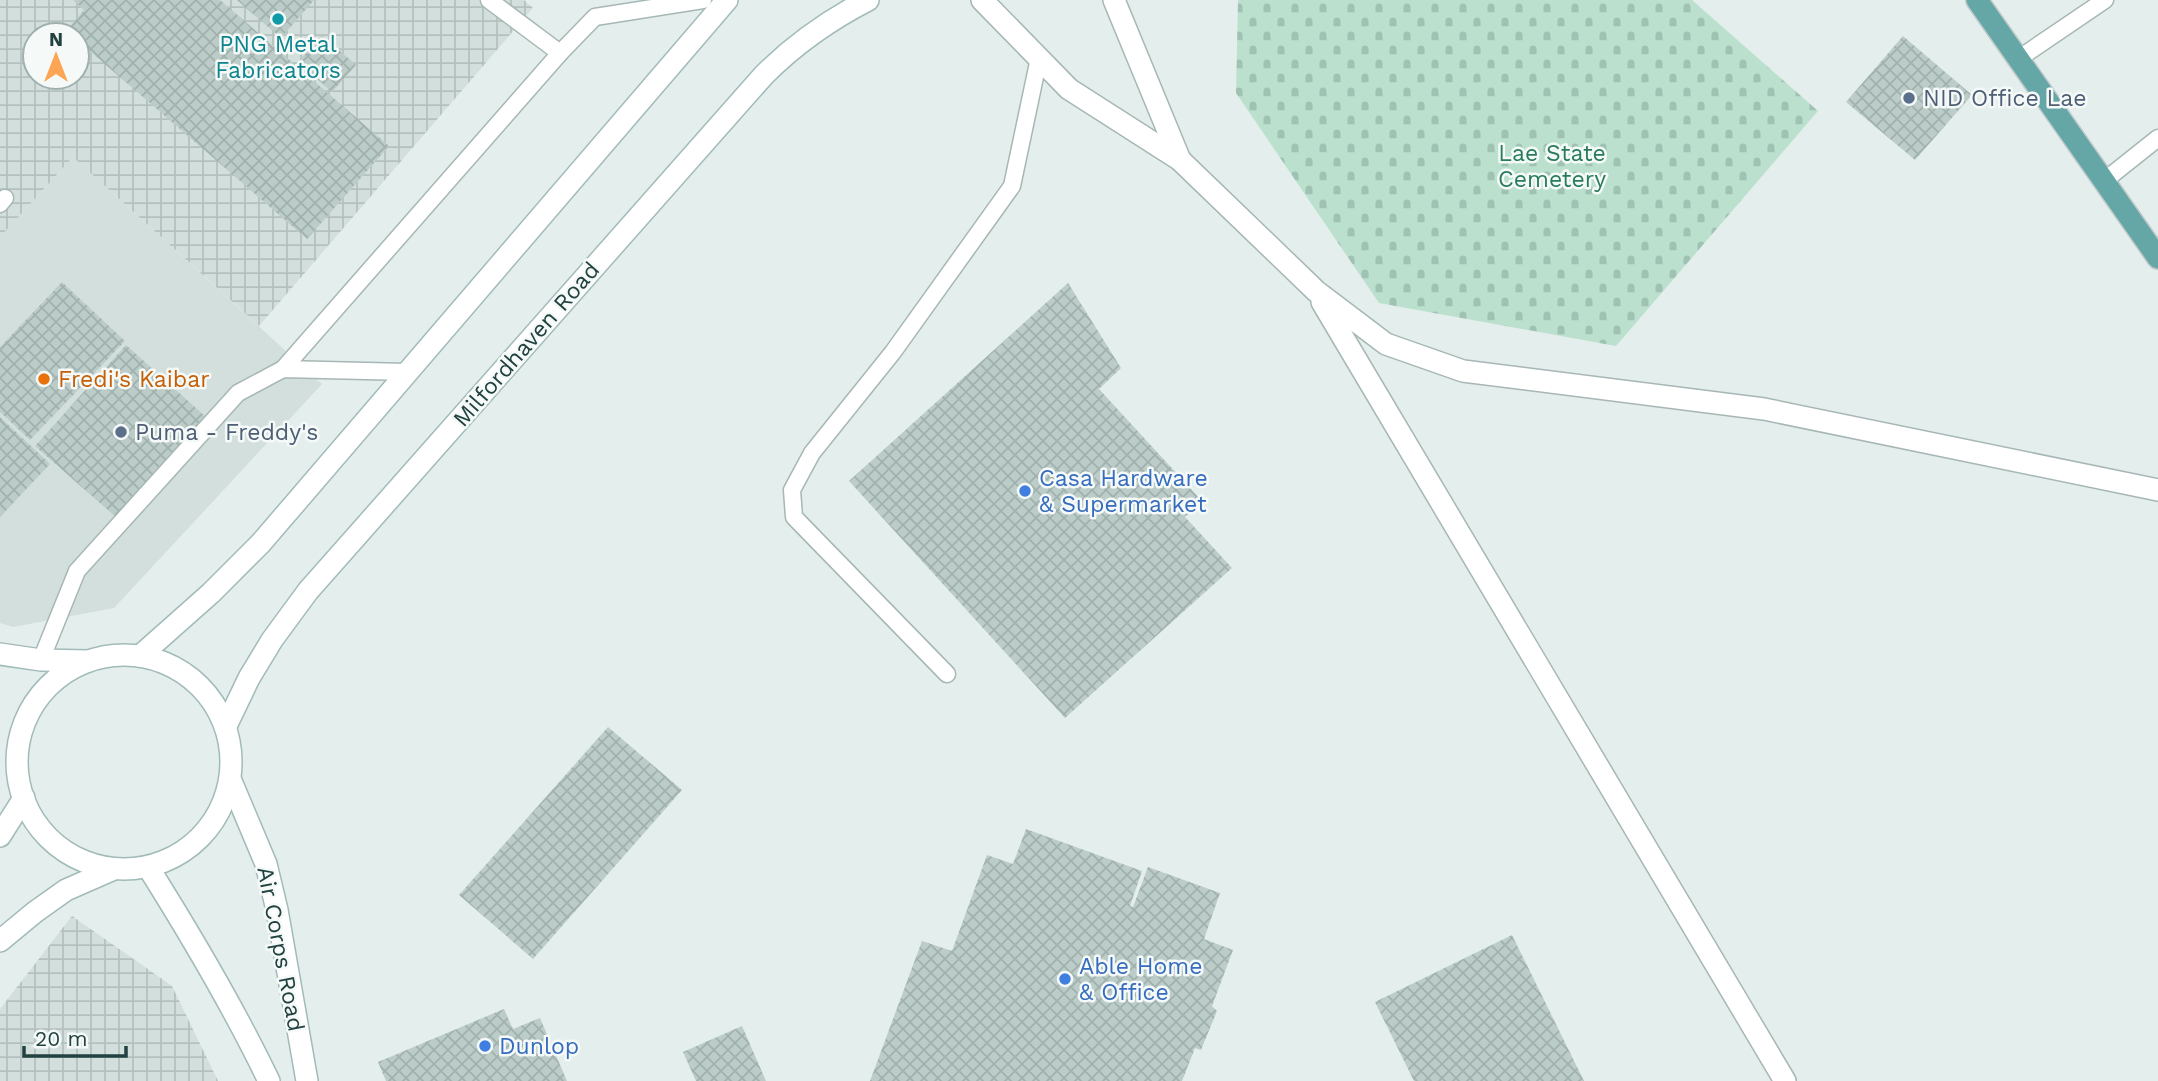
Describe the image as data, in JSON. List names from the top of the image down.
{
  "streets": {
    "street": ["Milfordhaven Road", "Air Corps Road"]
  },
  "crossings": [
    ["Milfordhaven Road", "Air Corps Road"]
  ],
  "parks": ["Lae State Cemetery"],
  "places": [
    "PNG Metal Fabricators",
    "NID Office Lae",
    "Fredi's Kaibar",
    "Puma - Freddy's",
    "Casa Hardware & Supermarket",
    "Able Home & Office",
    "Dunlop"
  ],
  "scale_bar": "20 m",
  "north": "top"
}
